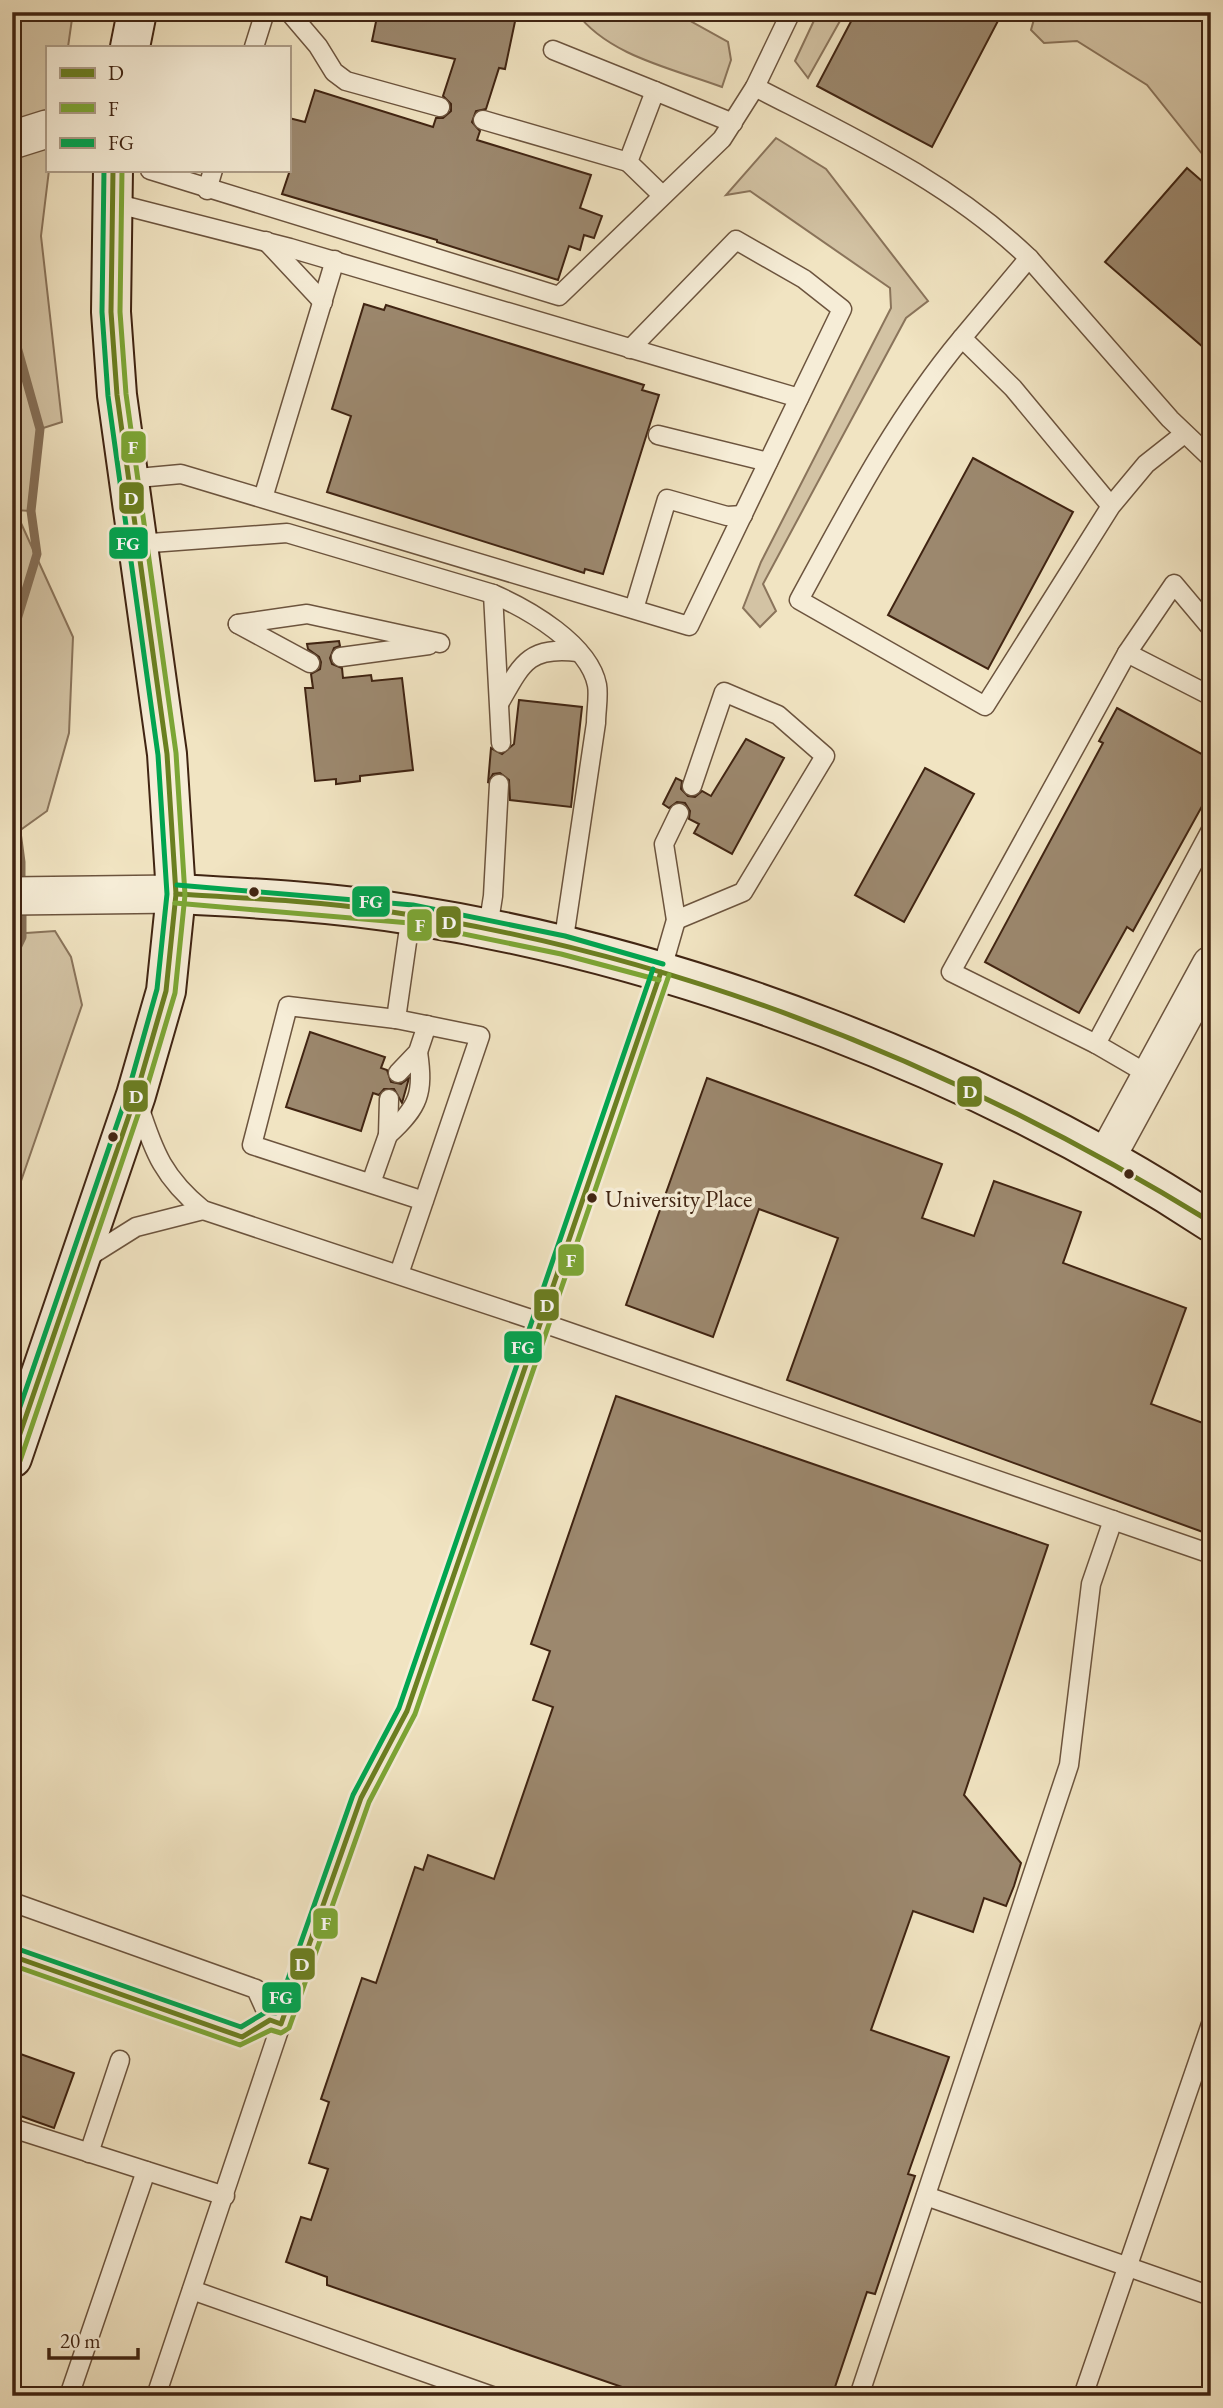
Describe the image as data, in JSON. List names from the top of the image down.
{
  "places": ["University Place"],
  "lines": ["transit line D", "transit line F", "transit line FG"],
  "legend": ["D", "F", "FG"],
  "scale_bar": "20 m"
}
